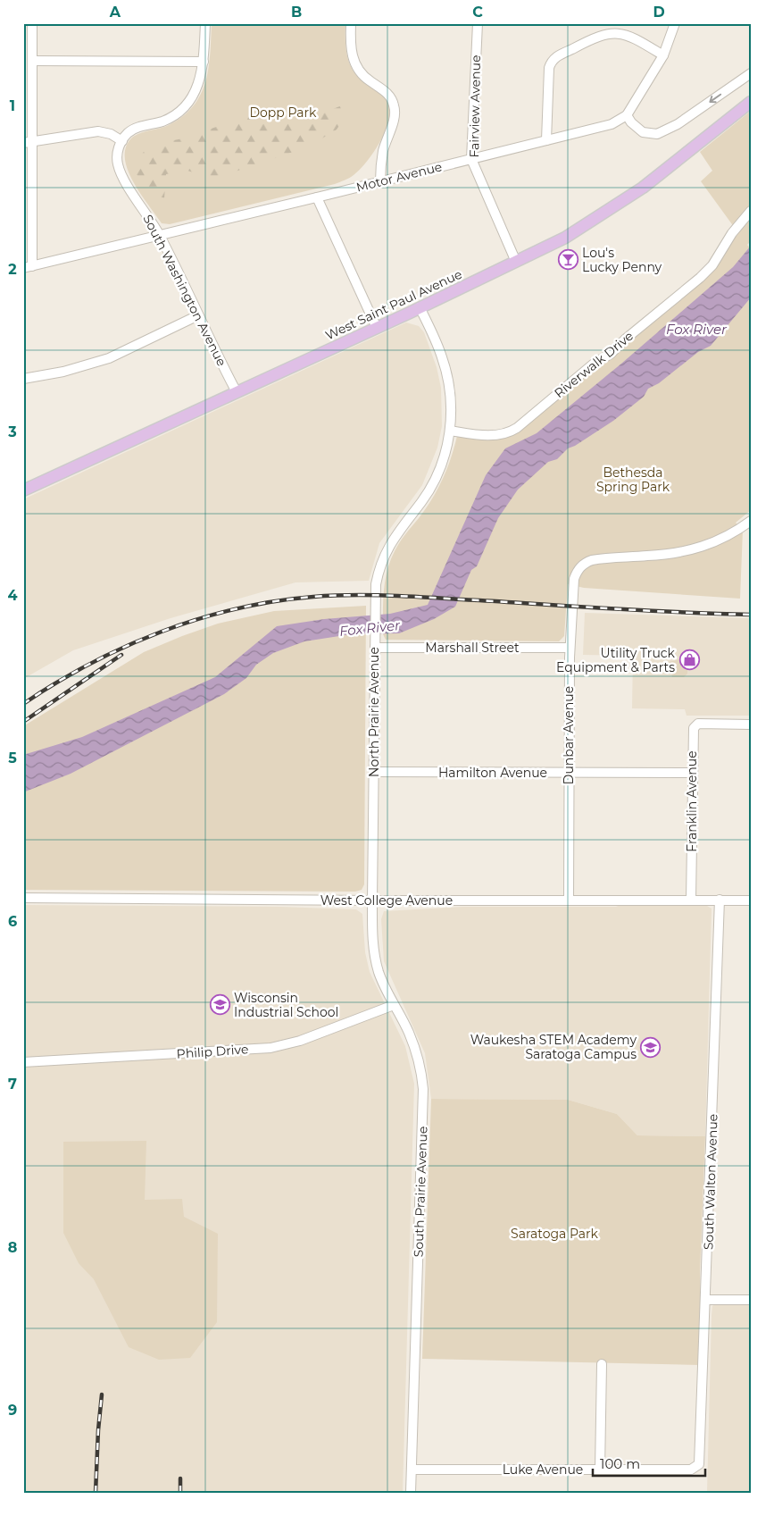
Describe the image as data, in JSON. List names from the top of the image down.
{
  "streets": {
    "main road": ["West Saint Paul Avenue"],
    "street": [
      "Fairview Avenue",
      "Motor Avenue",
      "South Washington Avenue",
      "Riverwalk Drive",
      "Marshall Street",
      "North Prairie Avenue",
      "Dunbar Avenue",
      "Hamilton Avenue",
      "Franklin Avenue",
      "West College Avenue",
      "Philip Drive",
      "South Walton Avenue",
      "South Prairie Avenue",
      "Luke Avenue"
    ]
  },
  "crossings": [
    ["Fairview Avenue", "Motor Avenue"],
    ["Fairview Avenue", "West Saint Paul Avenue"],
    ["Motor Avenue", "South Washington Avenue"],
    ["South Washington Avenue", "West Saint Paul Avenue"],
    ["West Saint Paul Avenue", "North Prairie Avenue"],
    ["Riverwalk Drive", "North Prairie Avenue"],
    ["Marshall Street", "North Prairie Avenue"],
    ["Marshall Street", "Dunbar Avenue"],
    ["North Prairie Avenue", "Hamilton Avenue"],
    ["North Prairie Avenue", "West College Avenue"],
    ["North Prairie Avenue", "South Prairie Avenue"],
    ["Dunbar Avenue", "Hamilton Avenue"],
    ["Dunbar Avenue", "West College Avenue"],
    ["Hamilton Avenue", "Franklin Avenue"],
    ["Franklin Avenue", "West College Avenue"],
    ["West College Avenue", "South Walton Avenue"],
    ["West College Avenue", "South Prairie Avenue"],
    ["Philip Drive", "South Prairie Avenue"],
    ["South Walton Avenue", "Luke Avenue"],
    ["South Prairie Avenue", "Luke Avenue"]
  ],
  "water": ["Fox River"],
  "parks": ["Dopp Park", "Bethesda Spring Park", "Saratoga Park"],
  "places": {
    "bar": ["Lou's Lucky Penny"],
    "shop": ["Utility Truck Equipment & Parts"],
    "school or university": ["Wisconsin Industrial School", "Waukesha STEM Academy Saratoga Campus"]
  },
  "scale_bar": "100 m",
  "grid": {
    "columns": [
      "A",
      "B",
      "C",
      "D"
    ],
    "rows": [
      "1",
      "2",
      "3",
      "4",
      "5",
      "6",
      "7",
      "8",
      "9"
    ]
  }
}
